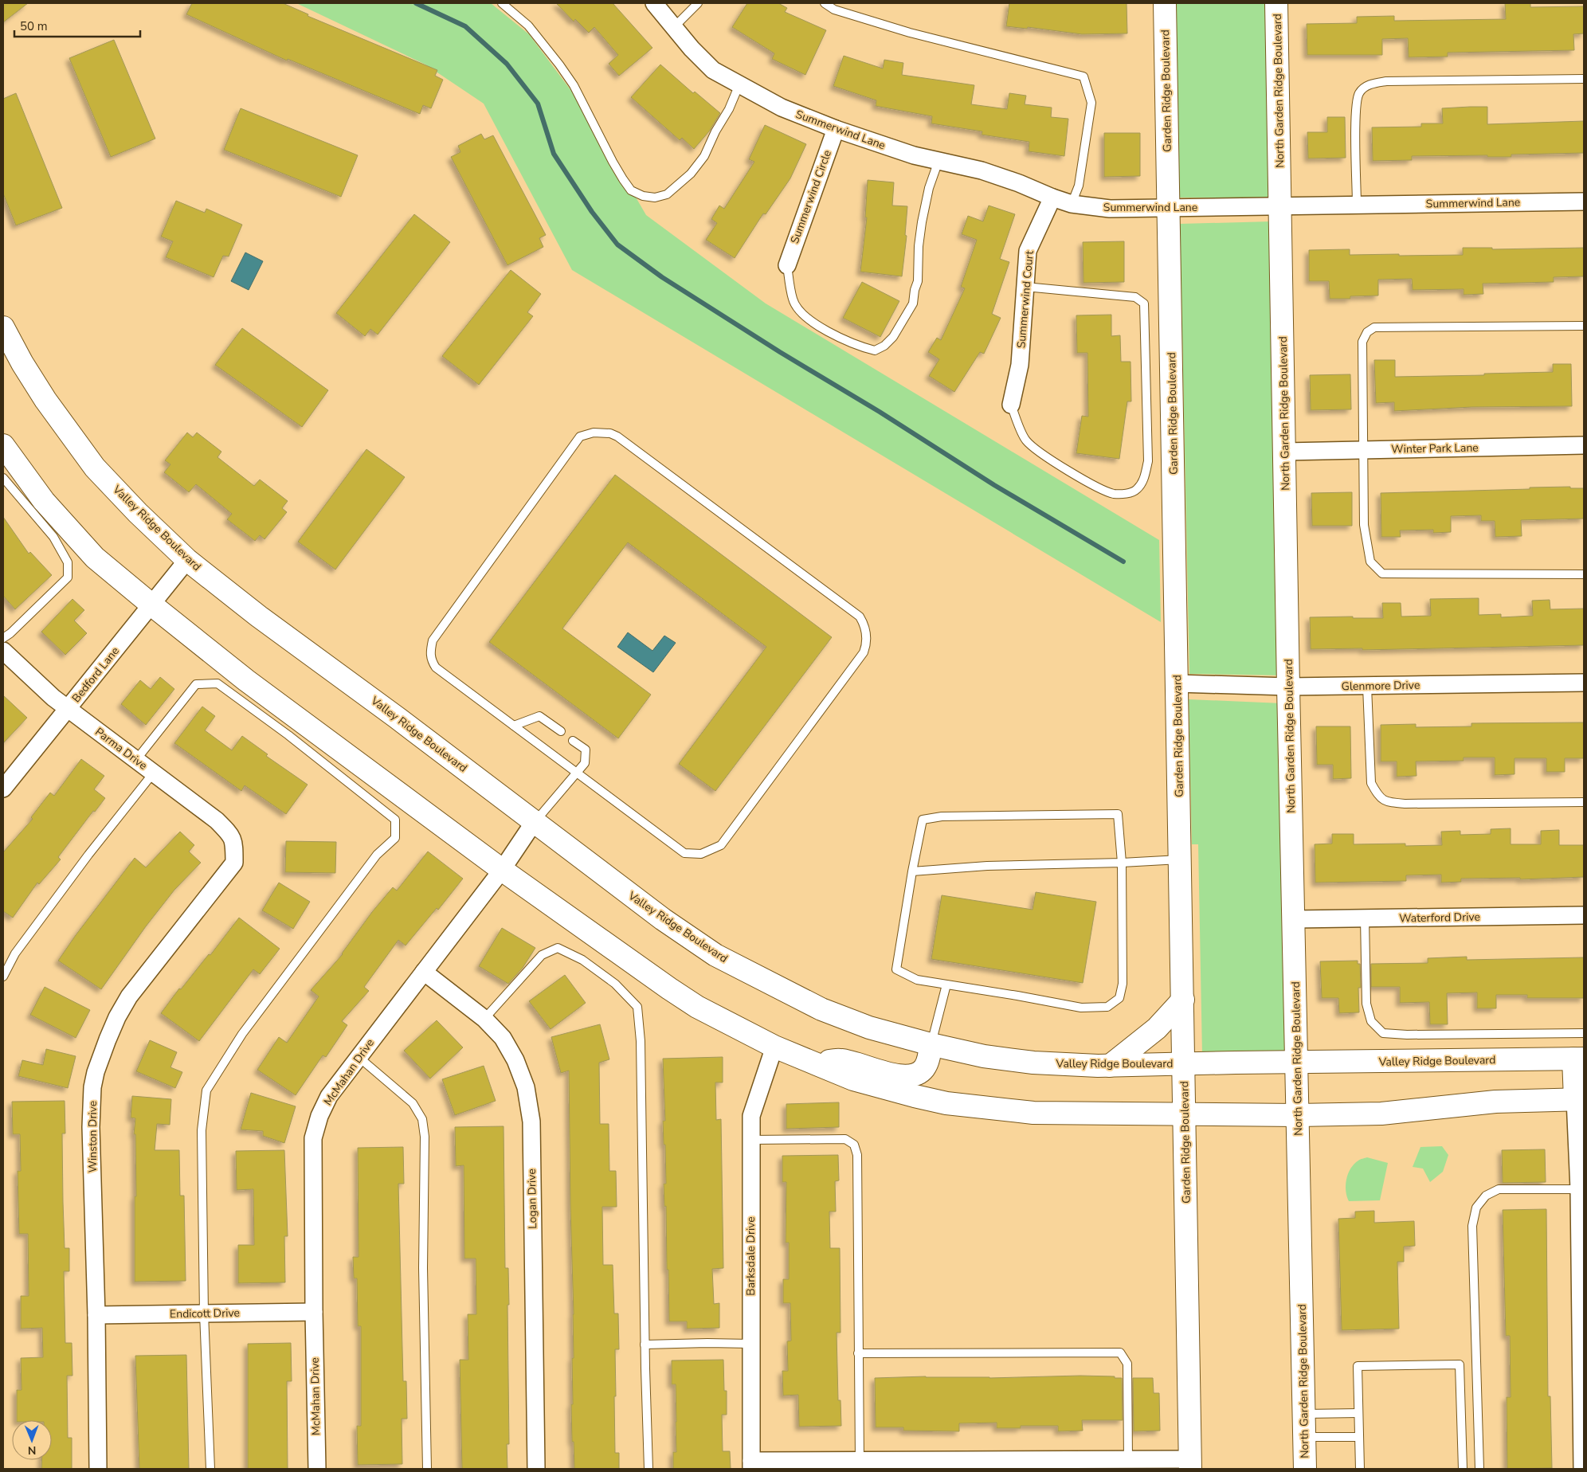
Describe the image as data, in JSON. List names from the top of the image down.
{
  "streets": {
    "main road": ["Garden Ridge Boulevard", "North Garden Ridge Boulevard", "Valley Ridge Boulevard"],
    "street": [
      "Summerwind Lane",
      "Summerwind Circle",
      "Summerwind Court",
      "Winter Park Lane",
      "Bedford Lane",
      "Glenmore Drive",
      "Parma Drive",
      "Waterford Drive",
      "McMahan Drive",
      "Winston Drive",
      "Logan Drive",
      "Barksdale Drive",
      "Endicott Drive"
    ]
  },
  "crossings": [
    ["Garden Ridge Boulevard", "Summerwind Lane"],
    ["Garden Ridge Boulevard", "Valley Ridge Boulevard"],
    ["Garden Ridge Boulevard", "Glenmore Drive"],
    ["North Garden Ridge Boulevard", "Summerwind Lane"],
    ["North Garden Ridge Boulevard", "Winter Park Lane"],
    ["North Garden Ridge Boulevard", "Valley Ridge Boulevard"],
    ["North Garden Ridge Boulevard", "Glenmore Drive"],
    ["North Garden Ridge Boulevard", "Waterford Drive"],
    ["Summerwind Lane", "Summerwind Circle"],
    ["Summerwind Lane", "Summerwind Court"],
    ["Valley Ridge Boulevard", "Bedford Lane"],
    ["Valley Ridge Boulevard", "McMahan Drive"],
    ["Bedford Lane", "Parma Drive"],
    ["Parma Drive", "Winston Drive"],
    ["McMahan Drive", "Logan Drive"],
    ["McMahan Drive", "Endicott Drive"],
    ["Winston Drive", "Endicott Drive"]
  ],
  "scale_bar": "50 m",
  "north": "bottom"
}
